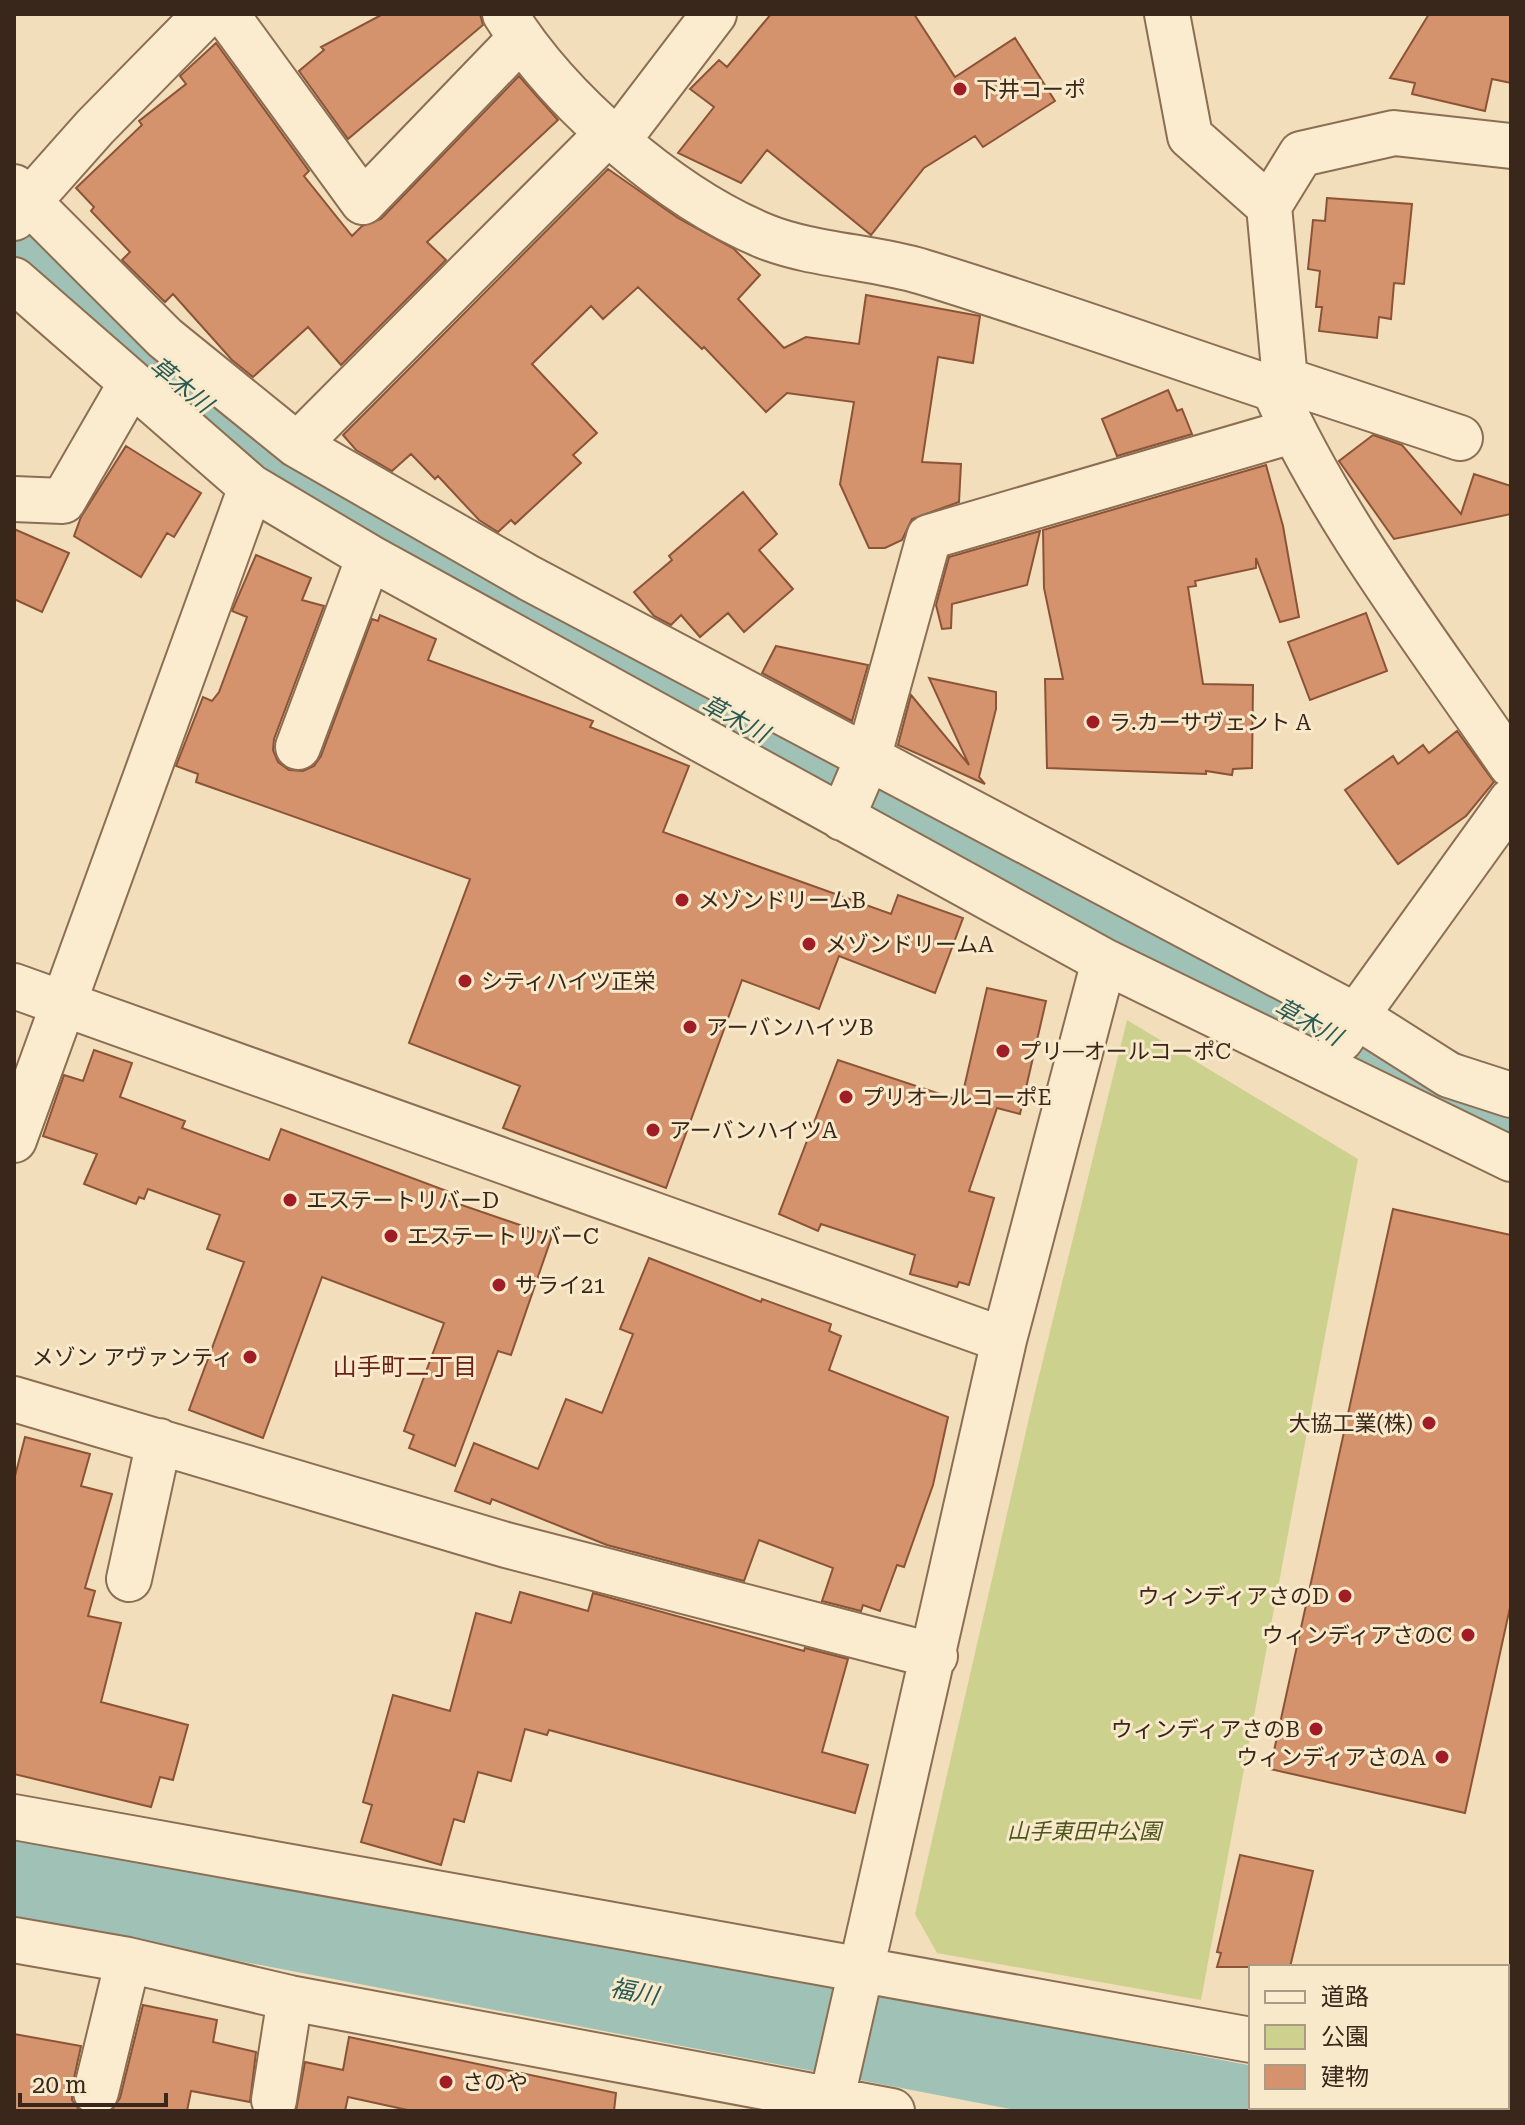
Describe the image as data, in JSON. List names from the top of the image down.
{
  "districts": ["山手町二丁目"],
  "water": ["草木川", "福川"],
  "parks": ["山手東田中公園"],
  "places": [
    "下井コーポ",
    "ラ.カーサヴェント A",
    "メゾンドリームB",
    "メゾンドリームA",
    "シティハイツ正栄",
    "アーバンハイツB",
    "プリ―オールコーポC",
    "プリオールコーポE",
    "アーバンハイツA",
    "エステートリバーD",
    "エステートリバーC",
    "サライ21",
    "メゾン アヴァンティ",
    "大協工業(株)",
    "ウィンディアさのD",
    "ウィンディアさのC",
    "ウィンディアさのB",
    "ウィンディアさのA",
    "さのや"
  ],
  "legend": ["道路", "公園", "建物"],
  "scale_bar": "20 m"
}
